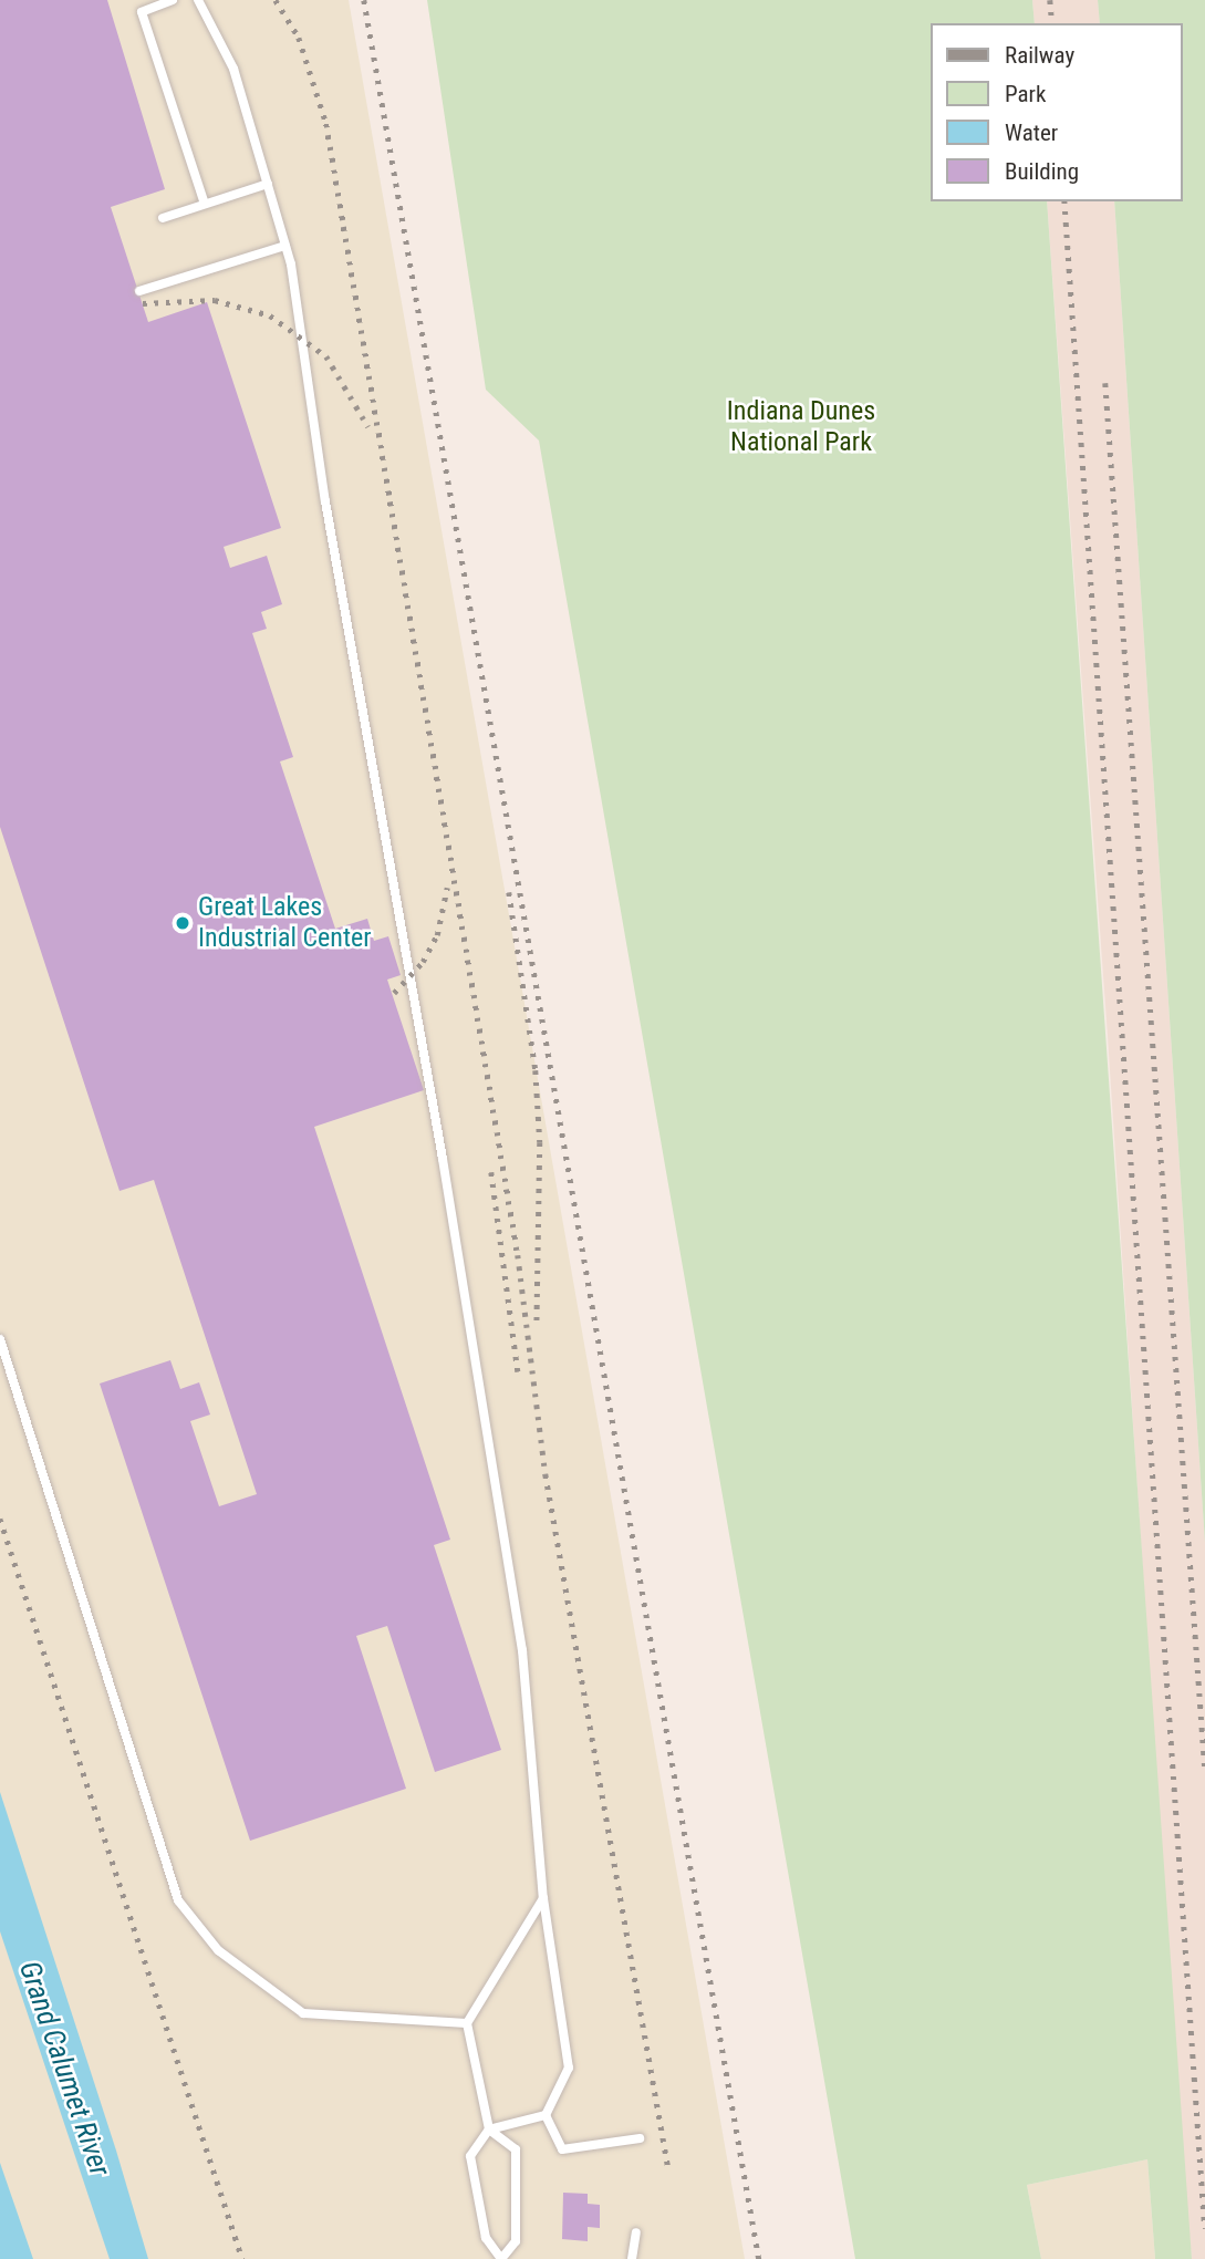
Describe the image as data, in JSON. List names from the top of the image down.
{
  "water": ["Grand Calumet River"],
  "parks": ["Indiana Dunes National Park"],
  "places": ["Great Lakes Industrial Center"],
  "legend": [
    "Railway",
    "Park",
    "Water",
    "Building"
  ]
}
